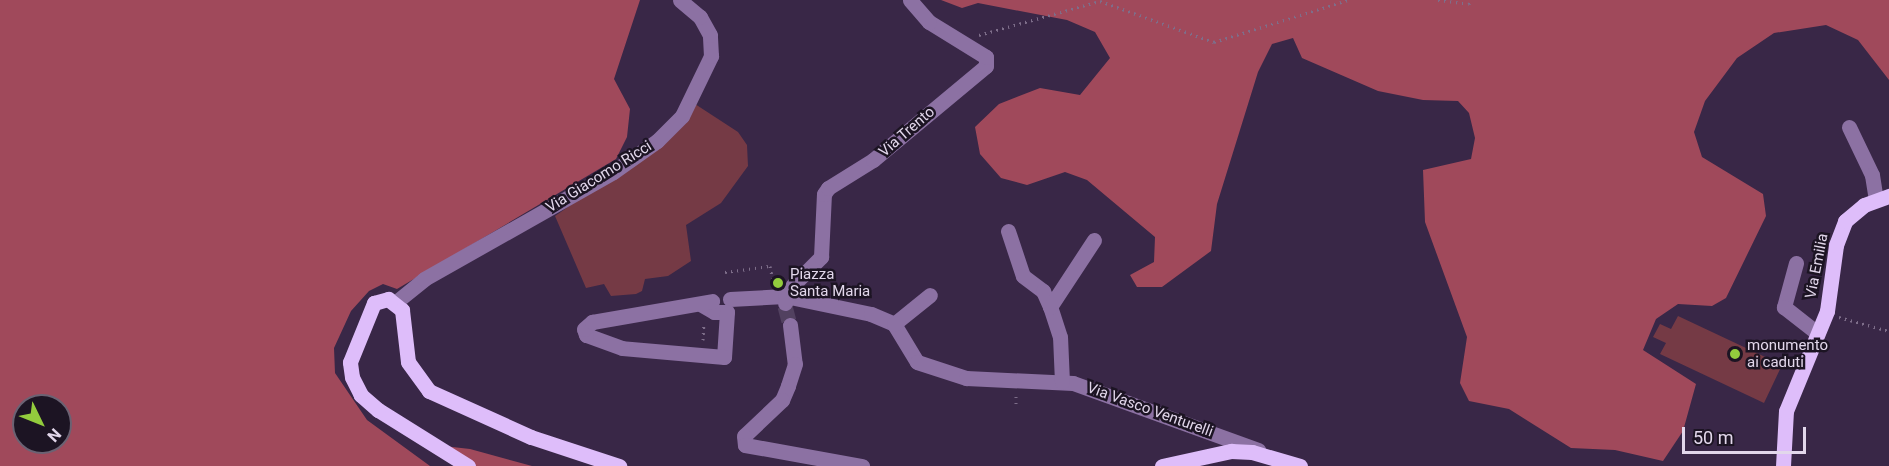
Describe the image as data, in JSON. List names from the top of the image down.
{
  "streets": {
    "main road": ["Via Emilia"],
    "street": ["Via Trento", "Via Giacomo Ricci", "Via Vasco Venturelli"]
  },
  "places": ["Piazza Santa Maria", "monumento ai caduti"],
  "scale_bar": "50 m",
  "north": "bottom right"
}
